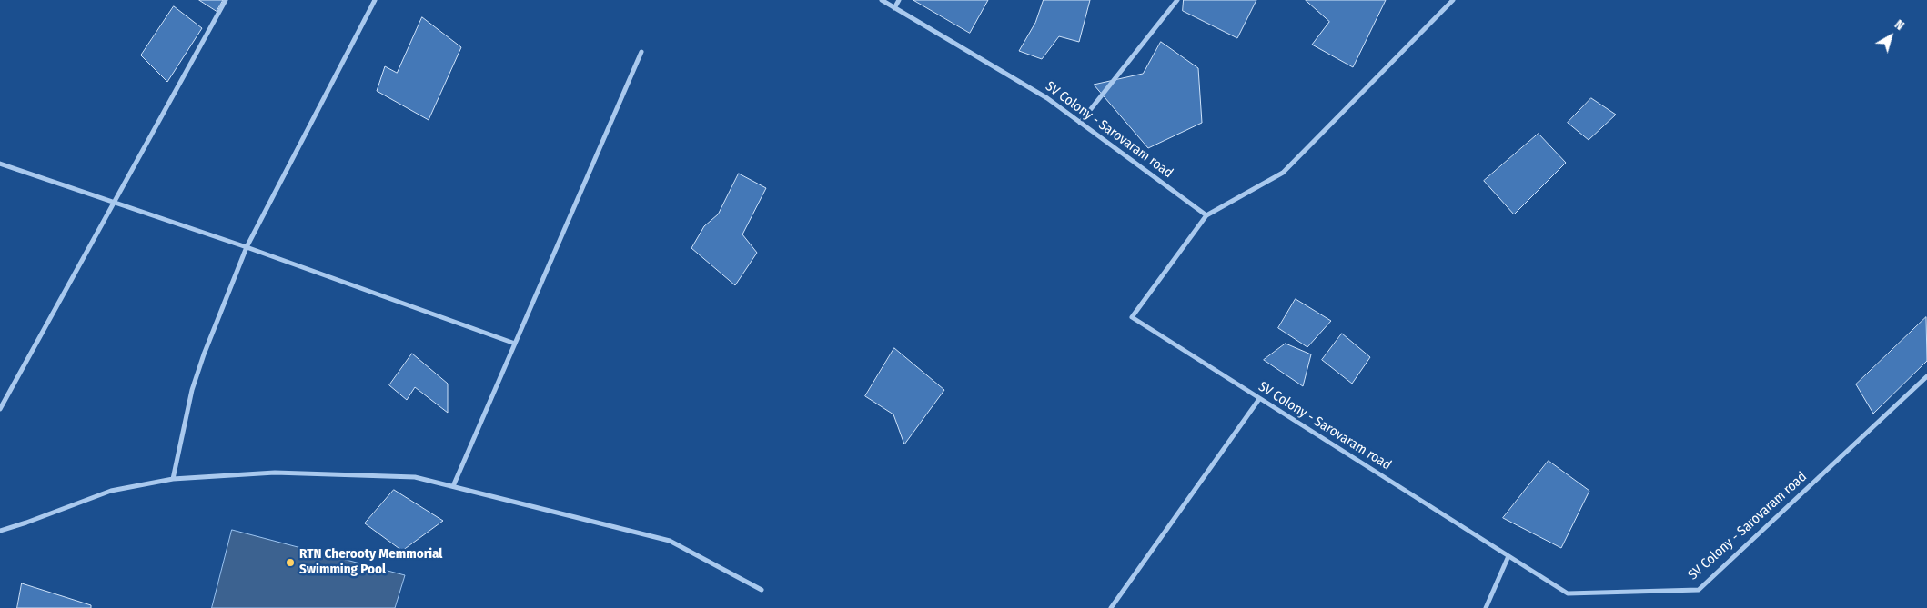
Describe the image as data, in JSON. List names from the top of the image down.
{
  "streets": {
    "street": ["SV Colony - Sarovaram road"]
  },
  "places": ["RTN Cherooty Memmorial Swimming Pool"],
  "north": "top right"
}
